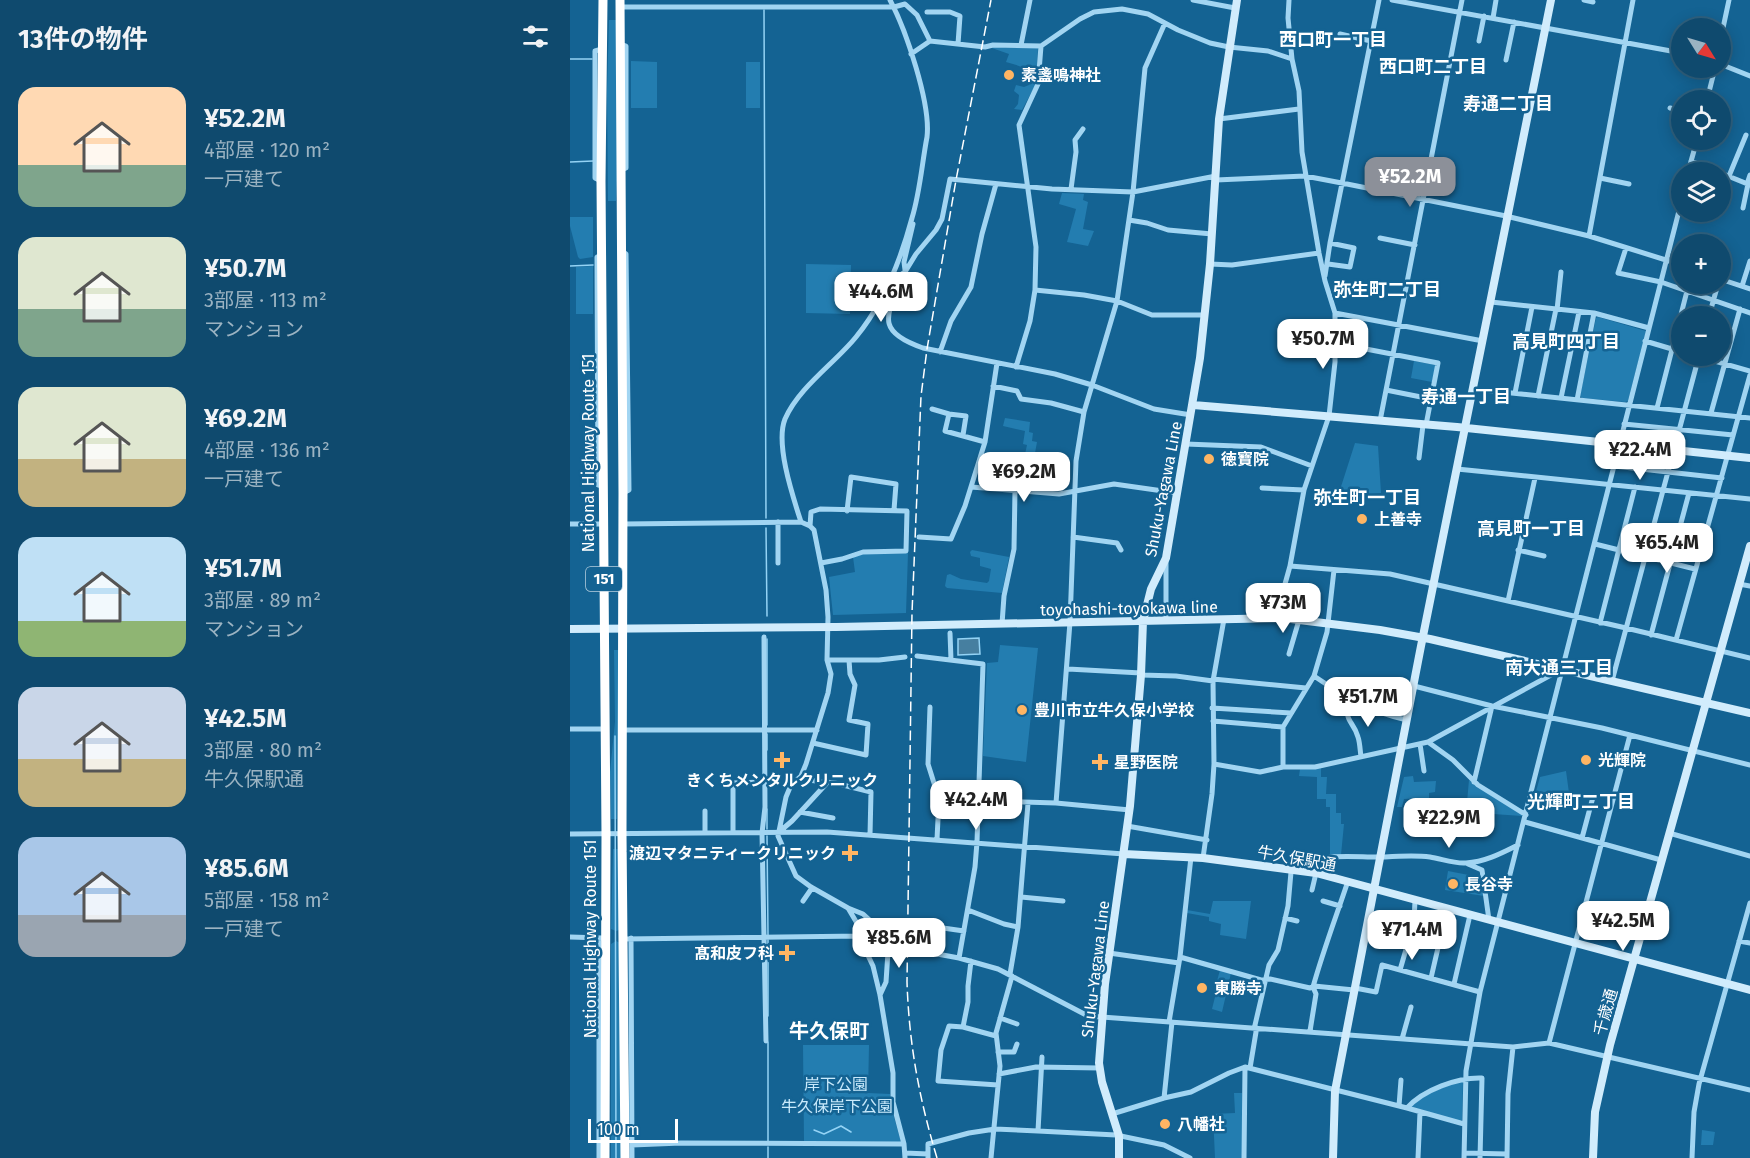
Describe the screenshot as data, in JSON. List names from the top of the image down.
{
  "streets": {
    "highway": ["National Highway Route 151", "151"],
    "street": [
      "Shuku-Yagawa Line",
      "toyohashi-toyokawa line",
      "牛久保駅通",
      "千歳通"
    ]
  },
  "crossings": [
    ["National Highway Route 151", "toyohashi-toyokawa line"],
    ["National Highway Route 151", "牛久保駅通"],
    ["Shuku-Yagawa Line", "toyohashi-toyokawa line"],
    ["Shuku-Yagawa Line", "牛久保駅通"],
    ["toyohashi-toyokawa line", "千歳通"],
    ["牛久保駅通", "千歳通"]
  ],
  "districts": [
    "西口町一丁目",
    "西口町二丁目",
    "寿通二丁目",
    "弥生町二丁目",
    "高見町四丁目",
    "寿通一丁目",
    "弥生町一丁目",
    "高見町一丁目",
    "南大通三丁目",
    "光輝町二丁目",
    "牛久保町"
  ],
  "parks": ["岸下公園", "牛久保岸下公園"],
  "places": {
    "other": [
      "素盞鳴神社",
      "徳寶院",
      "上善寺",
      "豊川市立牛久保小学校",
      "光輝院",
      "長谷寺",
      "東勝寺",
      "八幡社"
    ],
    "health": [
      "きくちメンタルクリニック",
      "星野医院",
      "渡辺マタニティークリニック",
      "髙和皮フ科"
    ]
  },
  "scale_bar": "100 m",
  "north": "bottom right",
  "page": {
    "heading": "13件の物件",
    "map_buttons": ["+", "−"],
    "list": [
      {
        "name": "¥52.2M",
        "note": "4部屋 · 120 m² · 一戸建て"
      },
      {
        "name": "¥50.7M",
        "note": "3部屋 · 113 m² · マンション"
      },
      {
        "name": "¥69.2M",
        "note": "4部屋 · 136 m² · 一戸建て"
      },
      {
        "name": "¥51.7M",
        "note": "3部屋 · 89 m² · マンション"
      },
      {
        "name": "¥42.5M",
        "note": "3部屋 · 80 m² · 牛久保駅通"
      },
      {
        "name": "¥85.6M",
        "note": "5部屋 · 158 m² · 一戸建て"
      }
    ],
    "price": [
      "¥52.2M",
      "¥44.6M",
      "¥50.7M",
      "¥22.4M",
      "¥69.2M",
      "¥65.4M",
      "¥73M",
      "¥51.7M",
      "¥42.4M",
      "¥22.9M",
      "¥42.5M",
      "¥71.4M",
      "¥85.6M"
    ],
    "scale": "100 m"
  }
}
